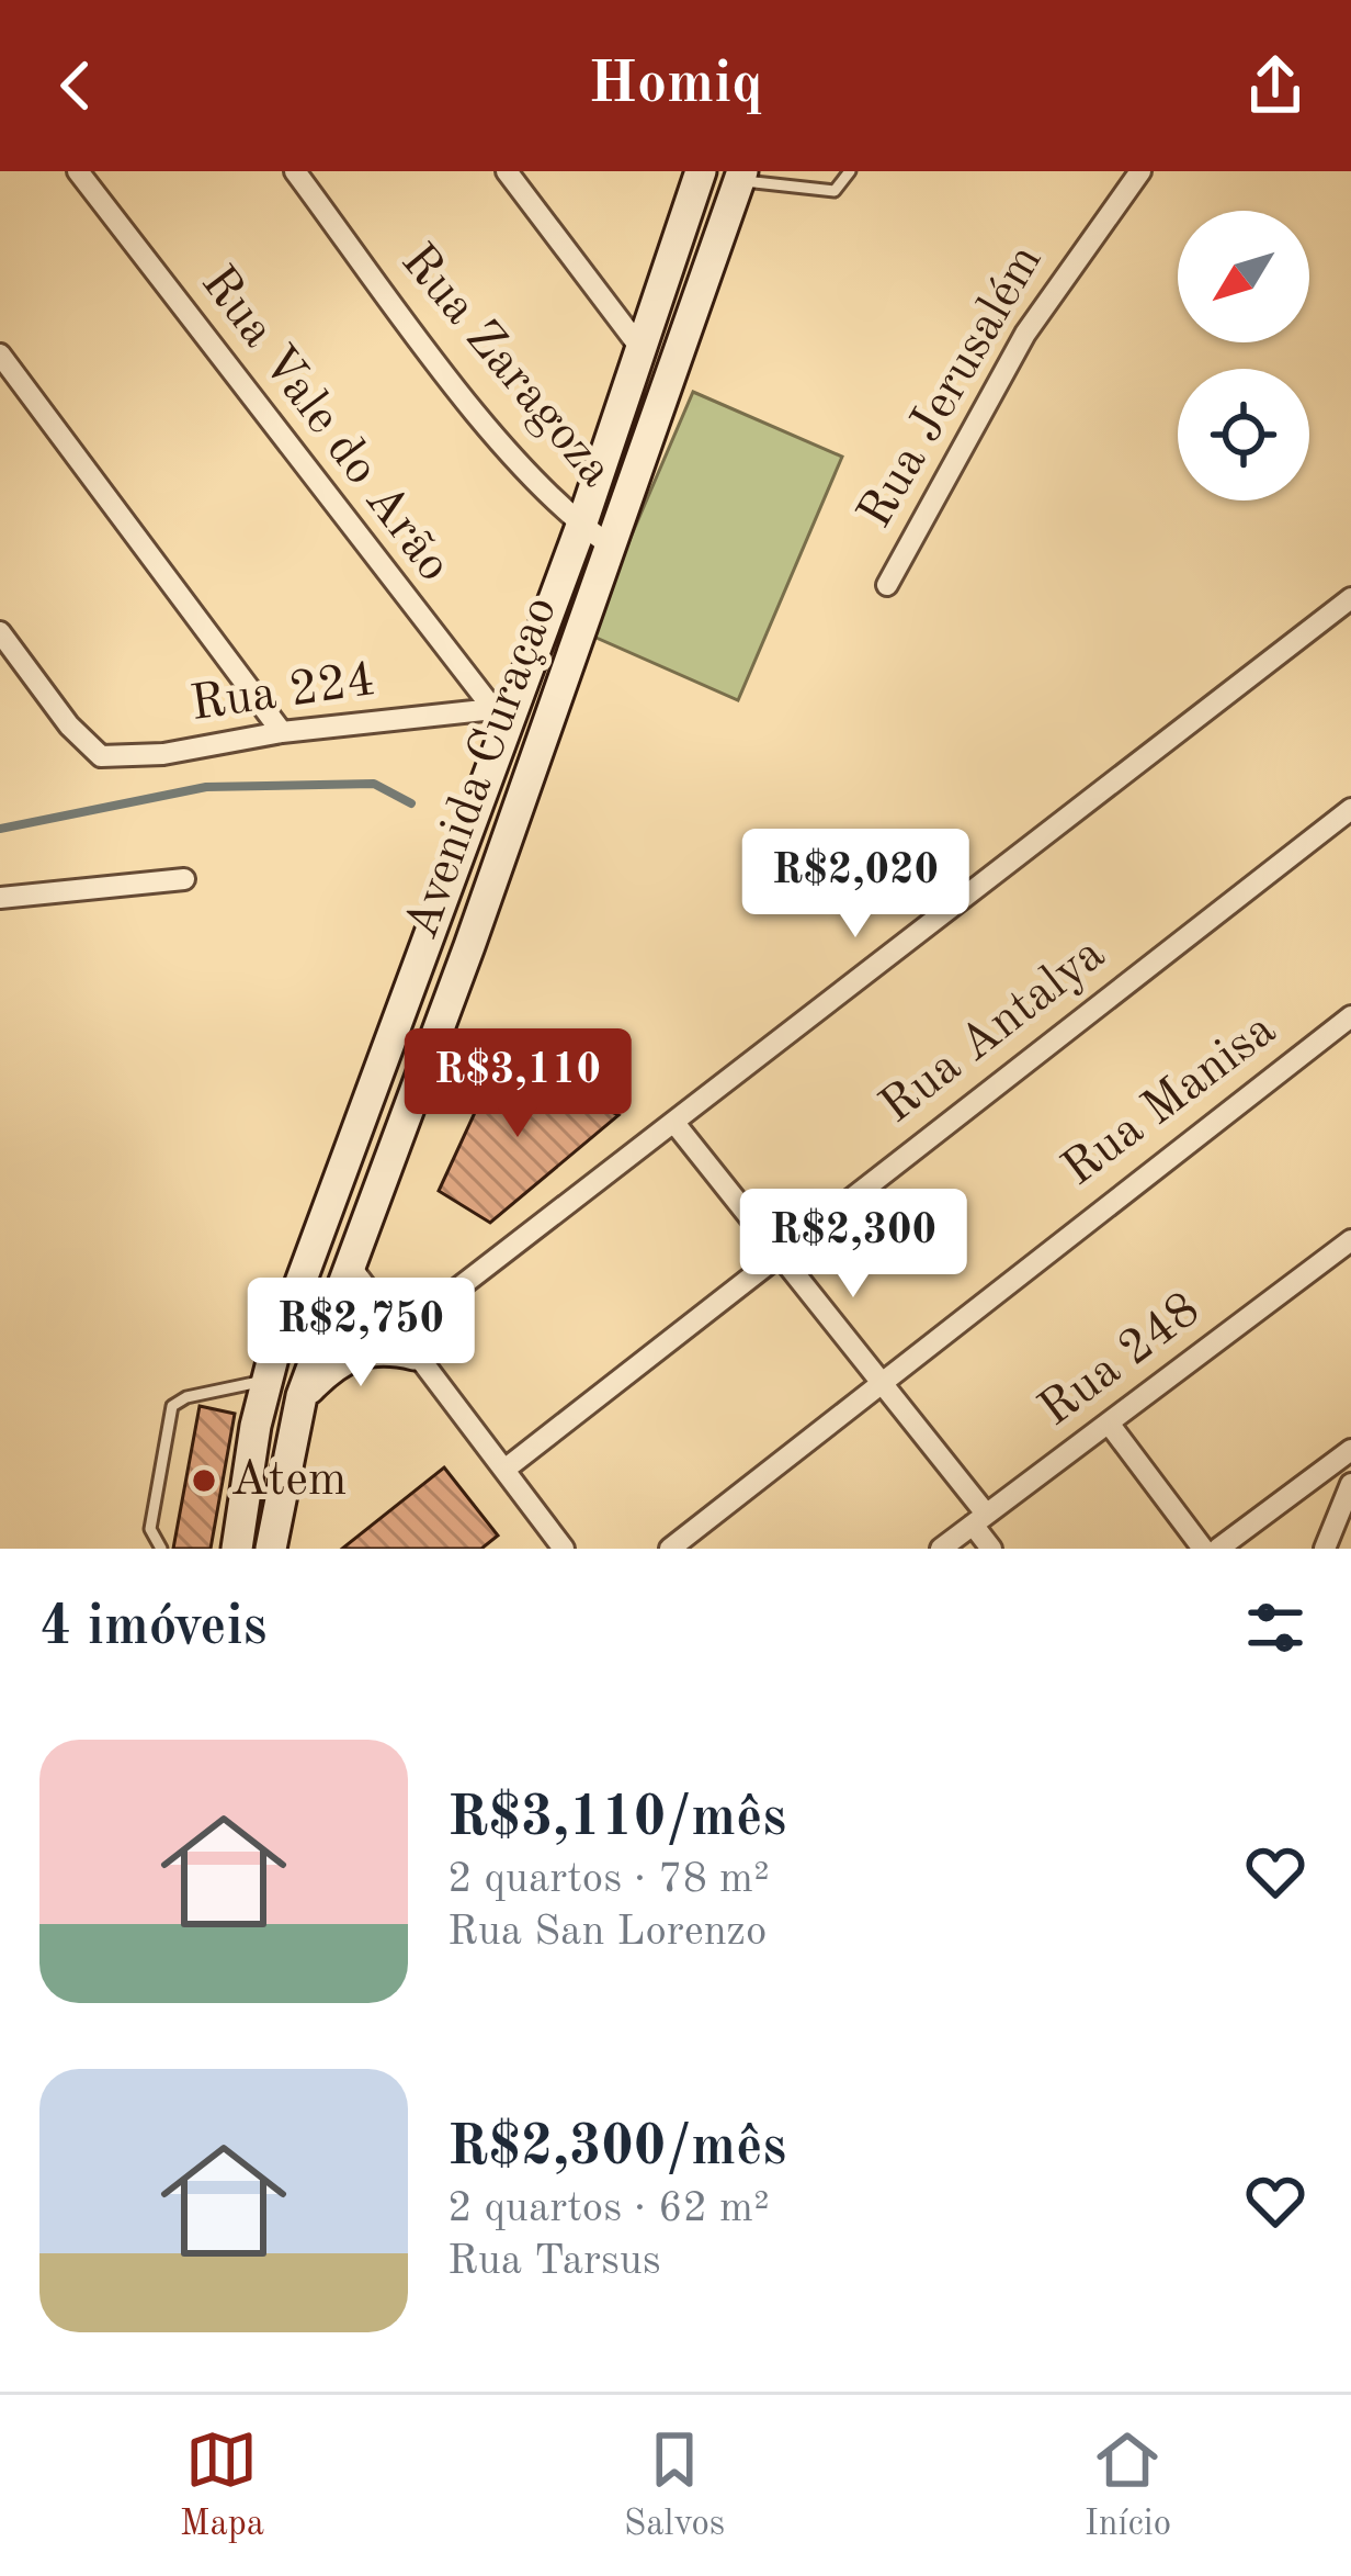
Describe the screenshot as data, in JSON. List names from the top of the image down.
{
  "streets": {
    "main road": ["Avenida Curaçao"],
    "street": [
      "Rua Zaragoza",
      "Rua Jerusalém",
      "Rua Vale do Arão",
      "Rua 224",
      "Rua Antalya",
      "Rua Manisa",
      "Rua 248"
    ]
  },
  "crossings": [
    ["Rua Zaragoza", "Avenida Curaçao"],
    ["Rua Vale do Arão", "Rua 224"],
    ["Rua Vale do Arão", "Avenida Curaçao"],
    ["Rua 224", "Avenida Curaçao"]
  ],
  "places": ["Atem"],
  "north": "bottom left",
  "page": {
    "header": "Homiq",
    "price": [
      "R$2,020",
      "R$3,110",
      "R$2,300",
      "R$2,750"
    ],
    "heading": "4 imóveis",
    "list": [
      {
        "name": "R$3,110/mês",
        "note": "2 quartos · 78 m² · Rua San Lorenzo"
      },
      {
        "name": "R$2,300/mês",
        "note": "2 quartos · 62 m² · Rua Tarsus"
      }
    ],
    "tabs": ["Mapa", "Salvos", "Início"]
  }
}
